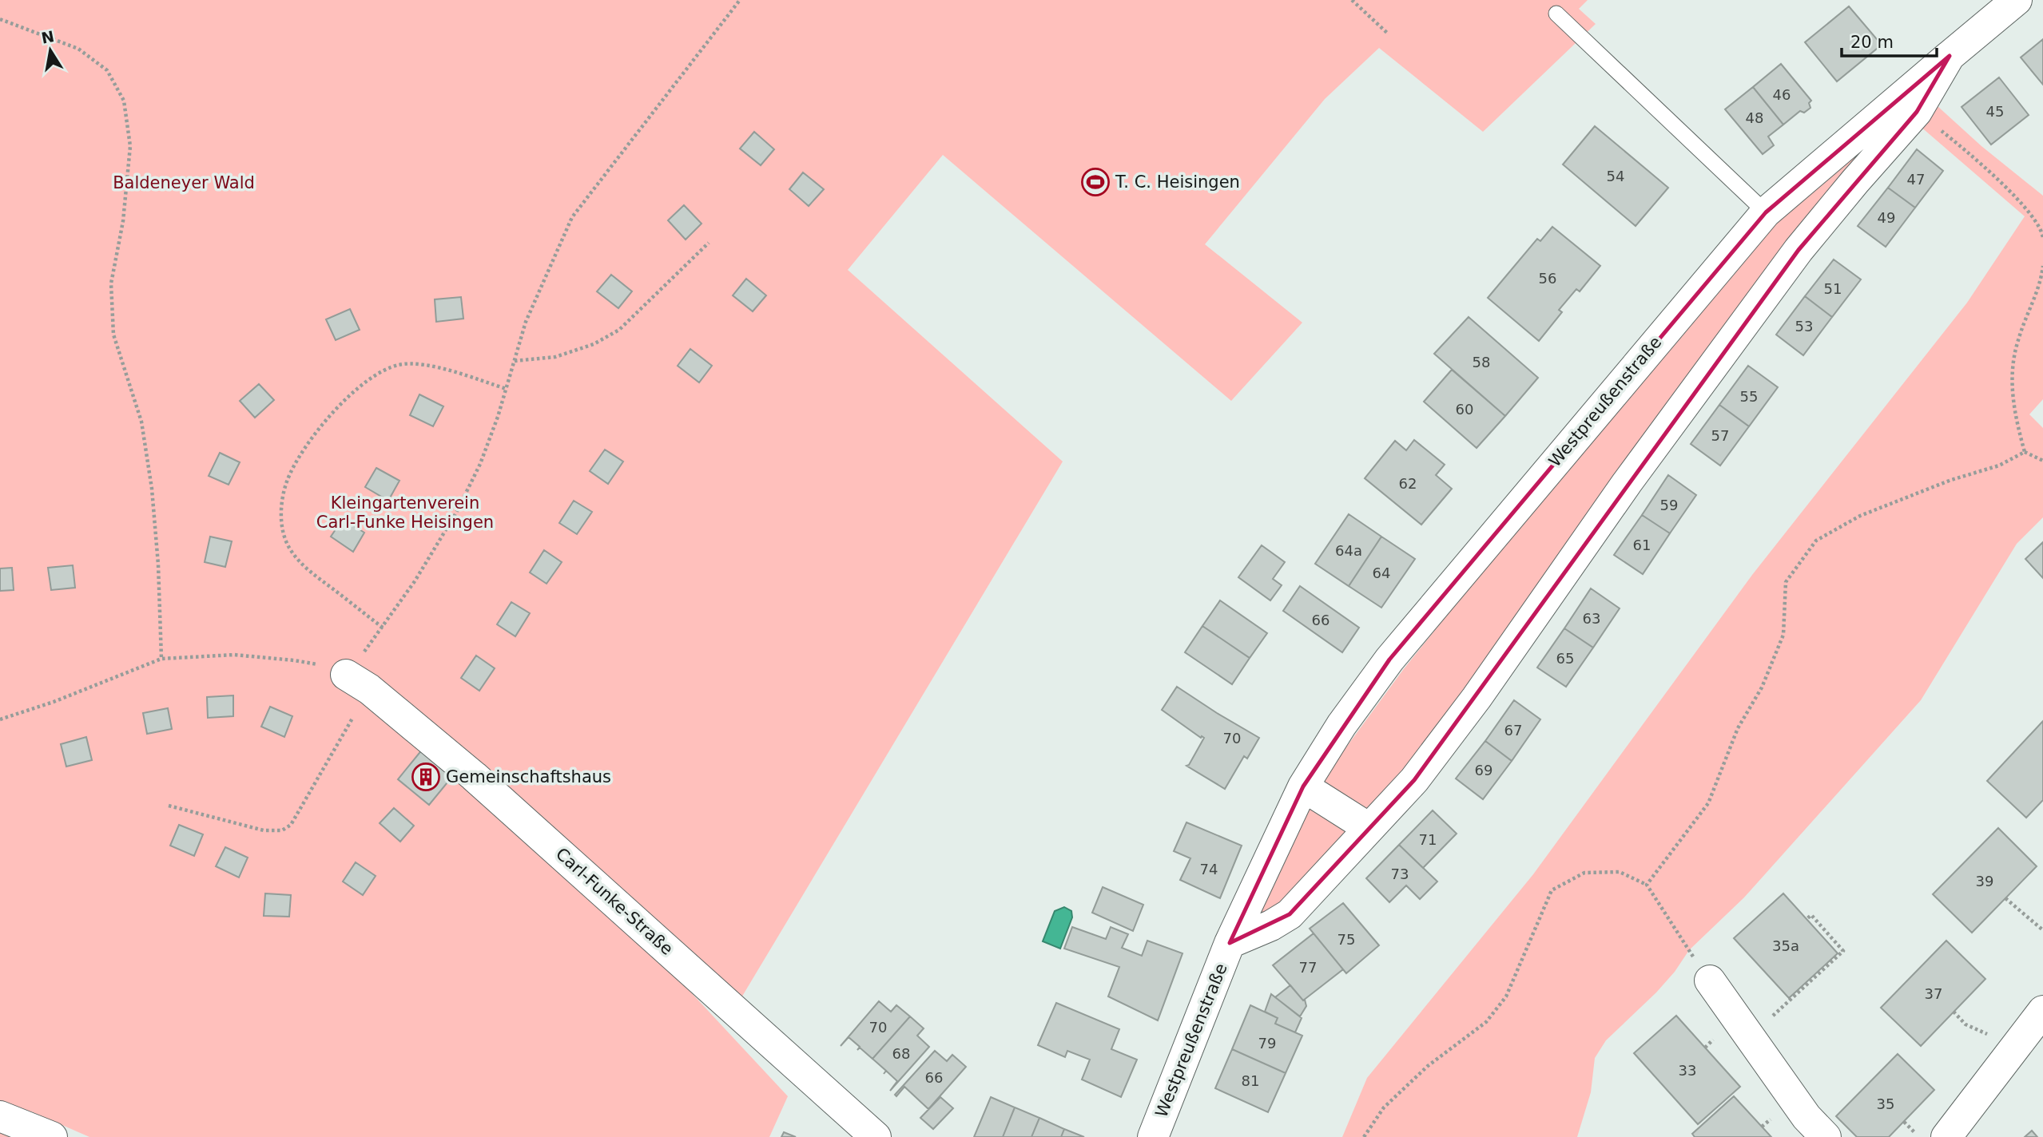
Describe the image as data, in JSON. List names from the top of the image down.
{
  "streets": {
    "street": ["Westpreußenstraße", "Carl-Funke-Straße"]
  },
  "parks": ["Baldeneyer Wald", "Kleingartenverein Carl-Funke Heisingen"],
  "places": {
    "sports": ["T. C. Heisingen"],
    "building": ["Gemeinschaftshaus"]
  },
  "house_numbers": [
    "46",
    "45",
    "48",
    "54",
    "47",
    "49",
    "56",
    "51",
    "53",
    "58",
    "55",
    "60",
    "57",
    "62",
    "59",
    "61",
    "64a",
    "64",
    "63",
    "66",
    "65",
    "67",
    "70",
    "69",
    "71",
    "74",
    "73",
    "39",
    "75",
    "35a",
    "77",
    "37",
    "70",
    "79",
    "68",
    "33",
    "66",
    "81",
    "35"
  ],
  "scale_bar": "20 m",
  "north": "top"
}
